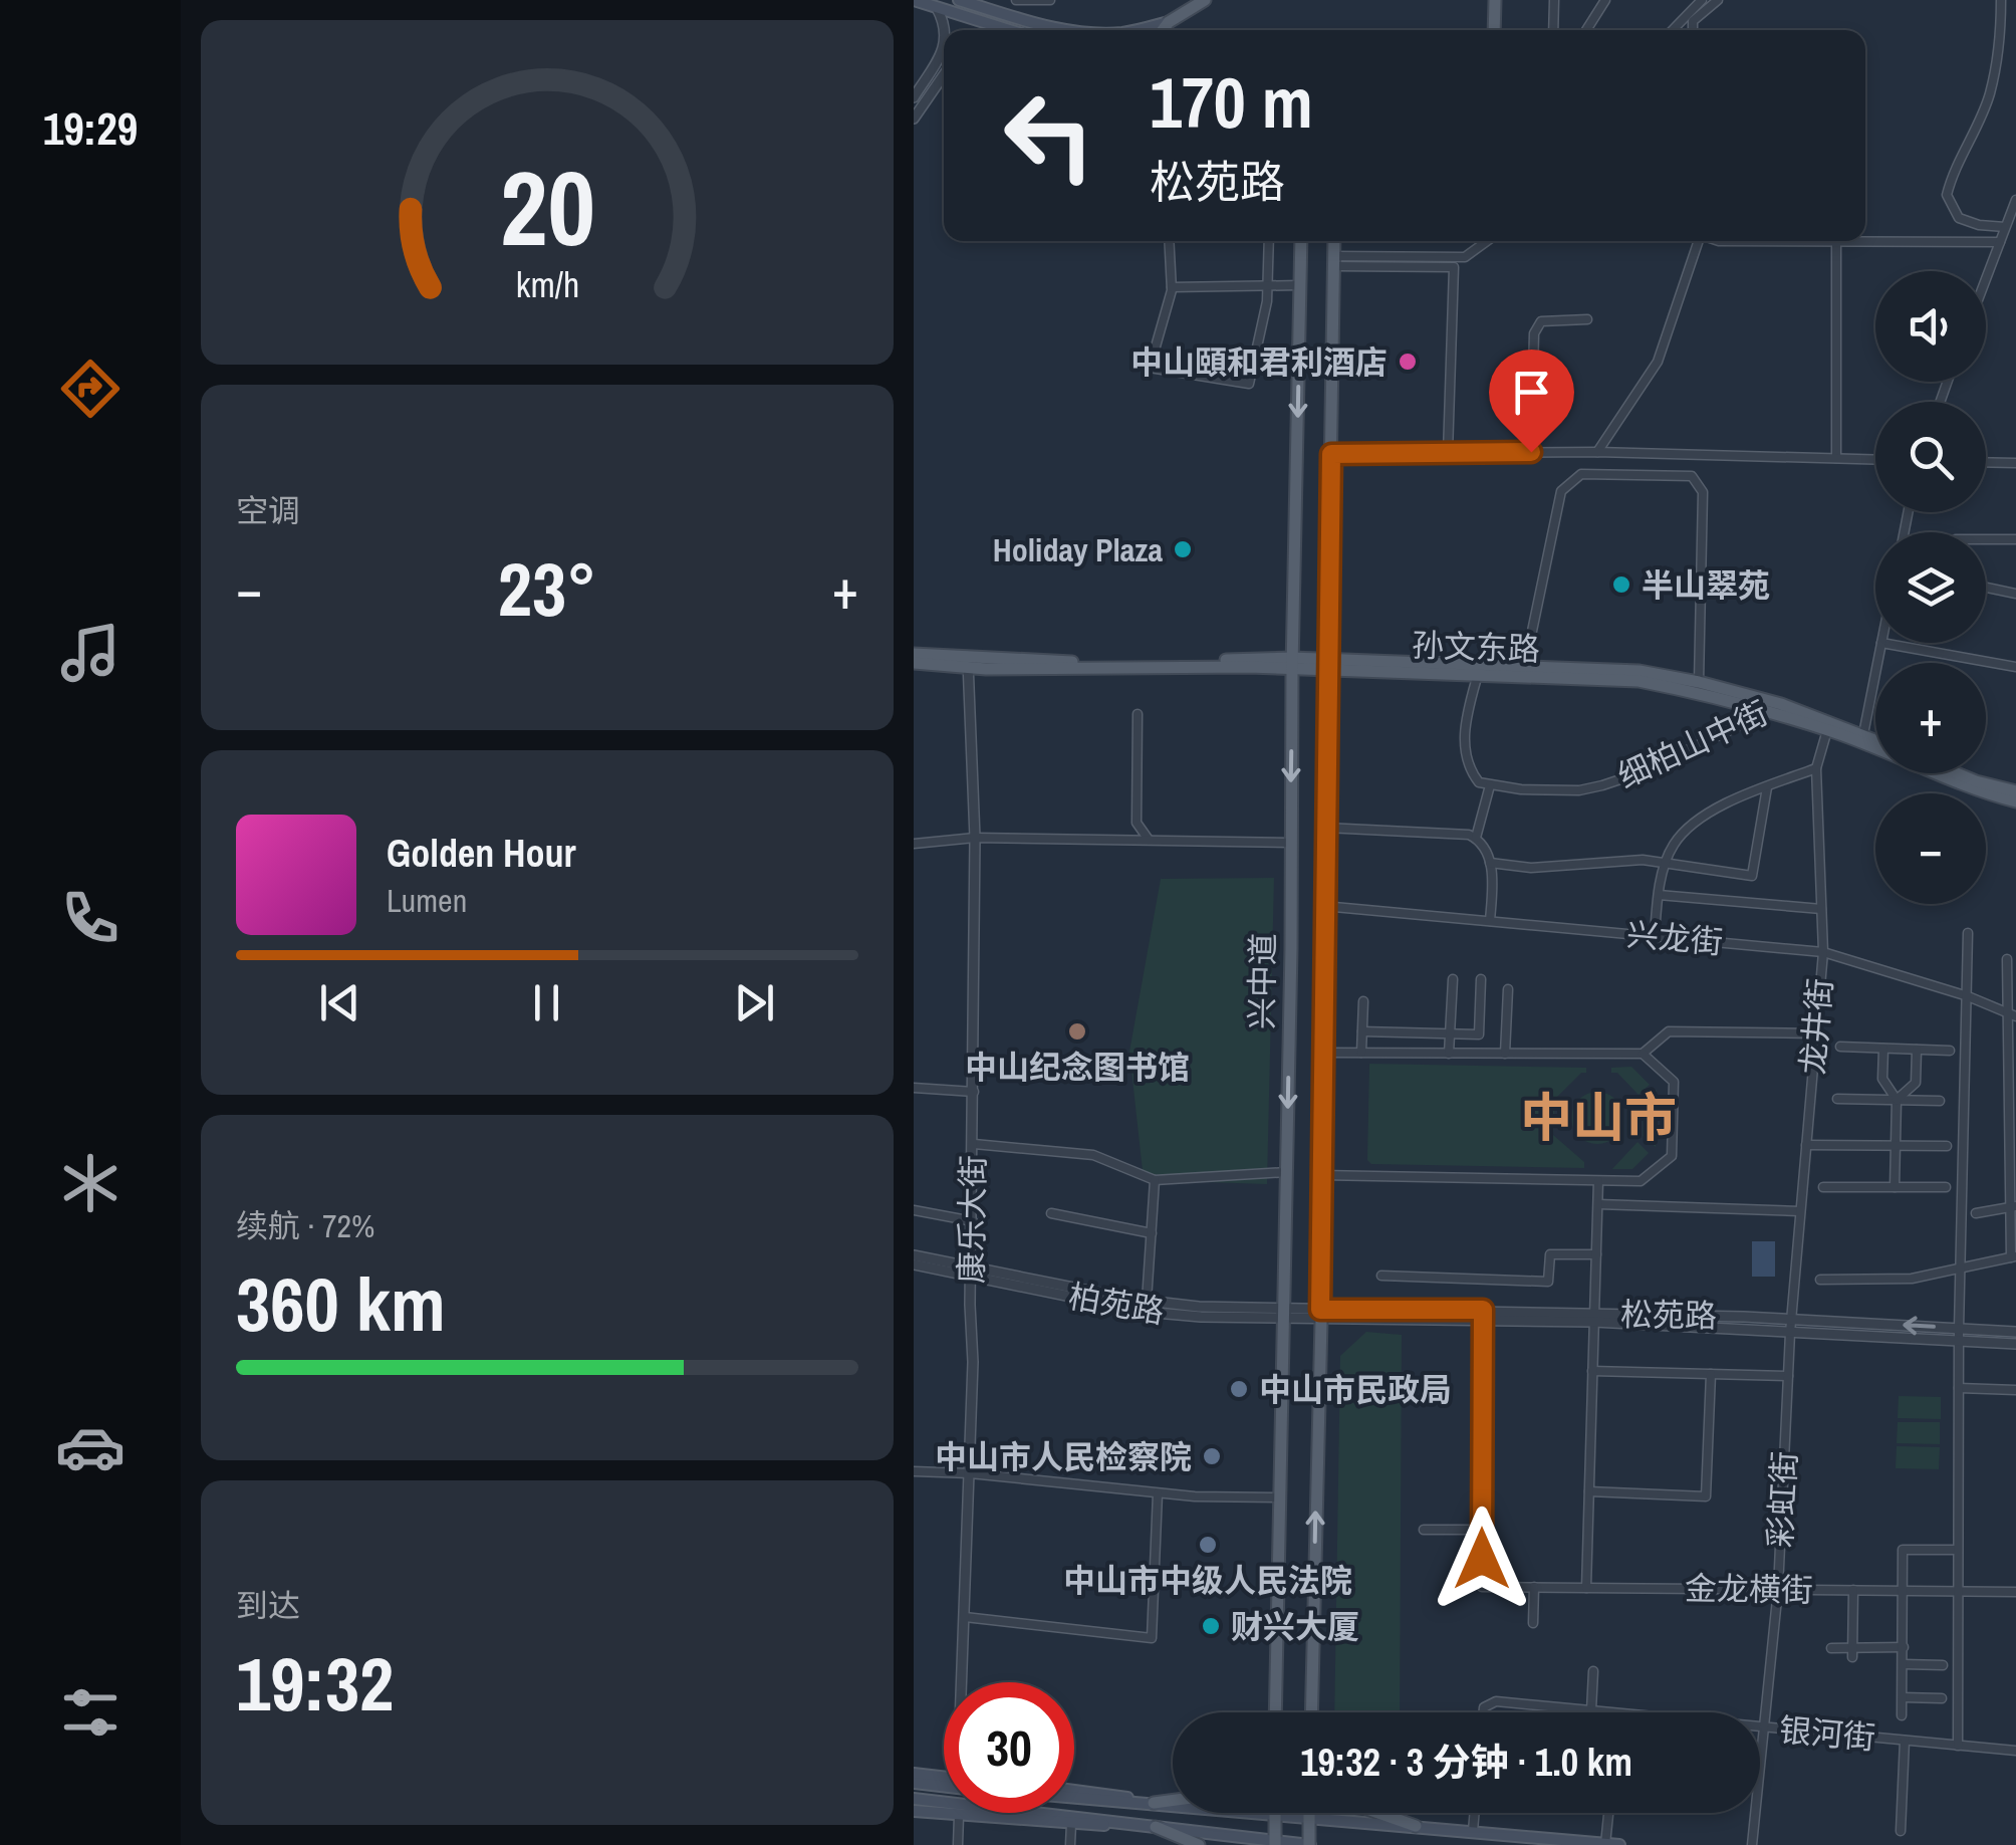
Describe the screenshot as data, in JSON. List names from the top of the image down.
{
  "streets": {
    "main road": ["孙文东路", "兴中道"],
    "street": [
      "细柏山中街",
      "兴龙街",
      "龙井街",
      "康乐大街",
      "柏苑路",
      "松苑路",
      "彩虹街",
      "金龙横街",
      "银河街"
    ]
  },
  "crossings": [
    ["孙文东路", "细柏山中街"],
    ["孙文东路", "兴中道"],
    ["孙文东路", "龙井街"],
    ["孙文东路", "康乐大街"],
    ["兴龙街", "兴中道"],
    ["兴龙街", "龙井街"],
    ["兴中道", "柏苑路"],
    ["兴中道", "松苑路"],
    ["龙井街", "松苑路"],
    ["龙井街", "彩虹街"],
    ["康乐大街", "柏苑路"],
    ["柏苑路", "松苑路"],
    ["松苑路", "彩虹街"],
    ["彩虹街", "金龙横街"],
    ["彩虹街", "银河街"]
  ],
  "districts": ["中山市"],
  "places": [
    "中山頤和君利酒店",
    "Holiday Plaza",
    "半山翠苑",
    "中山纪念图书馆",
    "中山市民政局",
    "中山市人民检察院",
    "中山市中级人民法院",
    "财兴大厦"
  ],
  "page": {
    "tabs": "19:29",
    "turn": ["170 m", "松苑路"],
    "map_buttons": ["+", "−"],
    "tile": [
      "空调",
      ["续航 · 72%", "360 km"],
      ["到达", "19:32"]
    ],
    "heat": ["−", "23°", "+"],
    "song": ["Golden Hour", "Lumen"],
    "limit": "30",
    "trip": "19:32 · 3 分钟 · 1.0 km",
    "gauge": ["20", "km/h"]
  }
}
